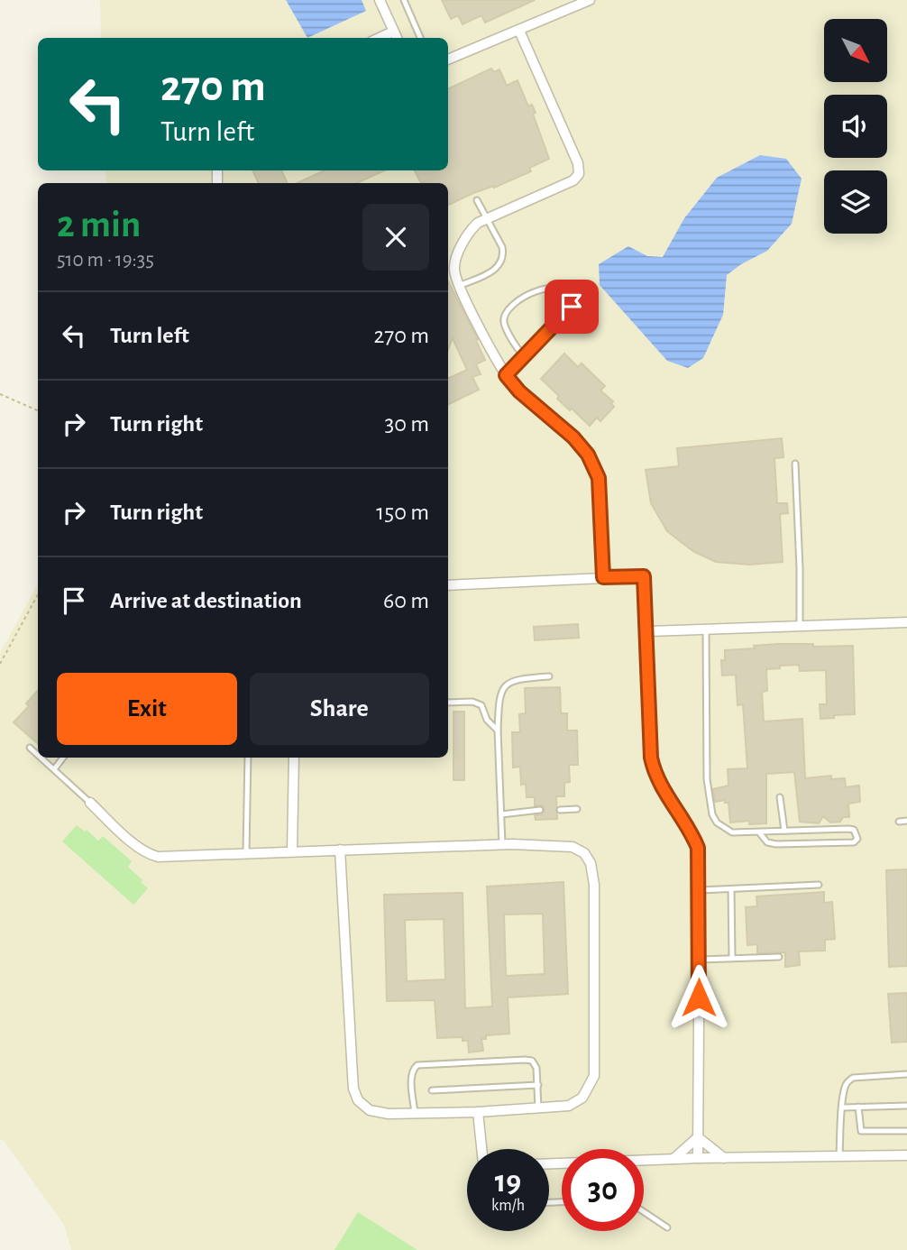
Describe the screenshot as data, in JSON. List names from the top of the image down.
{
  "north": "bottom right",
  "page": {
    "turn": ["270 m", "Turn left"],
    "heading": ["2 min", "510 m · 19:35"],
    "list": [
      {
        "name": "Turn left",
        "value": "270 m"
      },
      {
        "name": "Turn right",
        "value": "30 m"
      },
      {
        "name": "Turn right",
        "value": "150 m"
      },
      {
        "name": "Arrive at destination",
        "value": "60 m"
      }
    ],
    "buttons": ["Exit", "Share"],
    "speed": "19 km/h",
    "limit": "30"
  }
}
